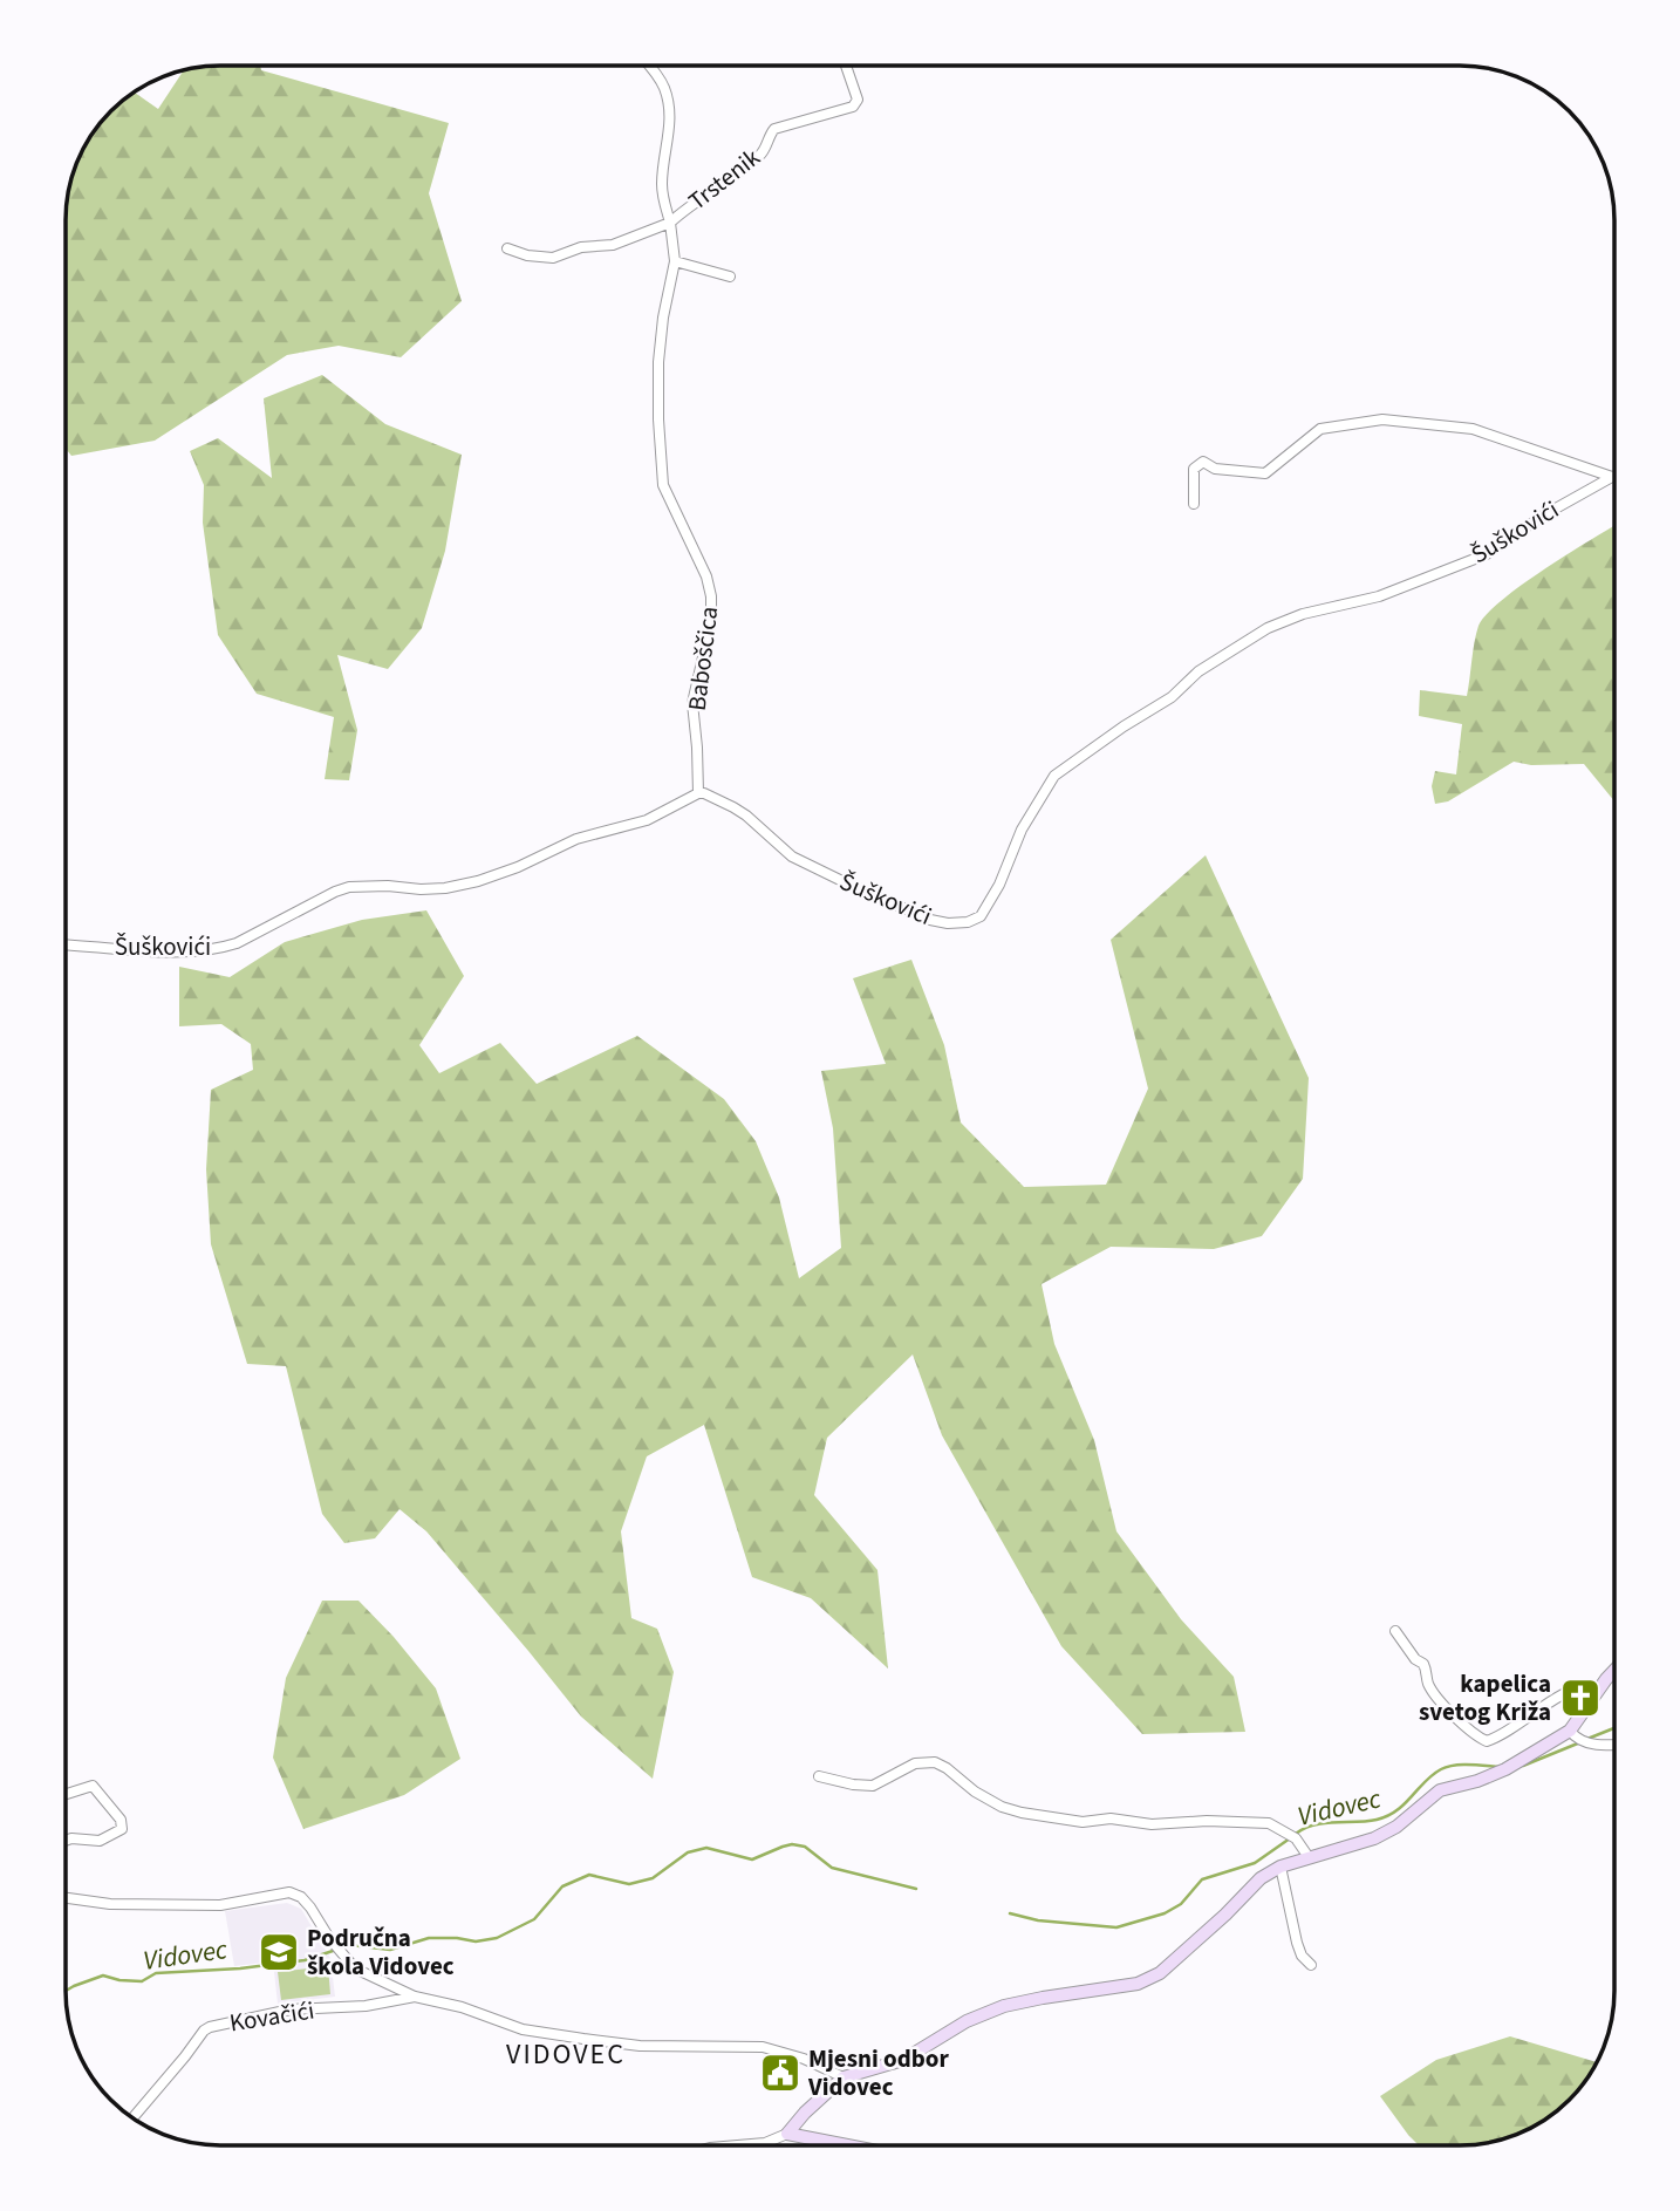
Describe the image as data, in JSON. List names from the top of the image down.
{
  "streets": {
    "street": [
      "Trstenik",
      "Šuškovići",
      "Baboščica",
      "Kovačići"
    ]
  },
  "crossings": [
    ["Trstenik", "Baboščica"],
    ["Šuškovići", "Baboščica"]
  ],
  "districts": ["VIDOVEC"],
  "water": ["Vidovec"],
  "places": {
    "church": ["kapelica svetog Križa"],
    "school or university": ["Područna škola Vidovec"],
    "public building": ["Mjesni odbor Vidovec"]
  }
}
